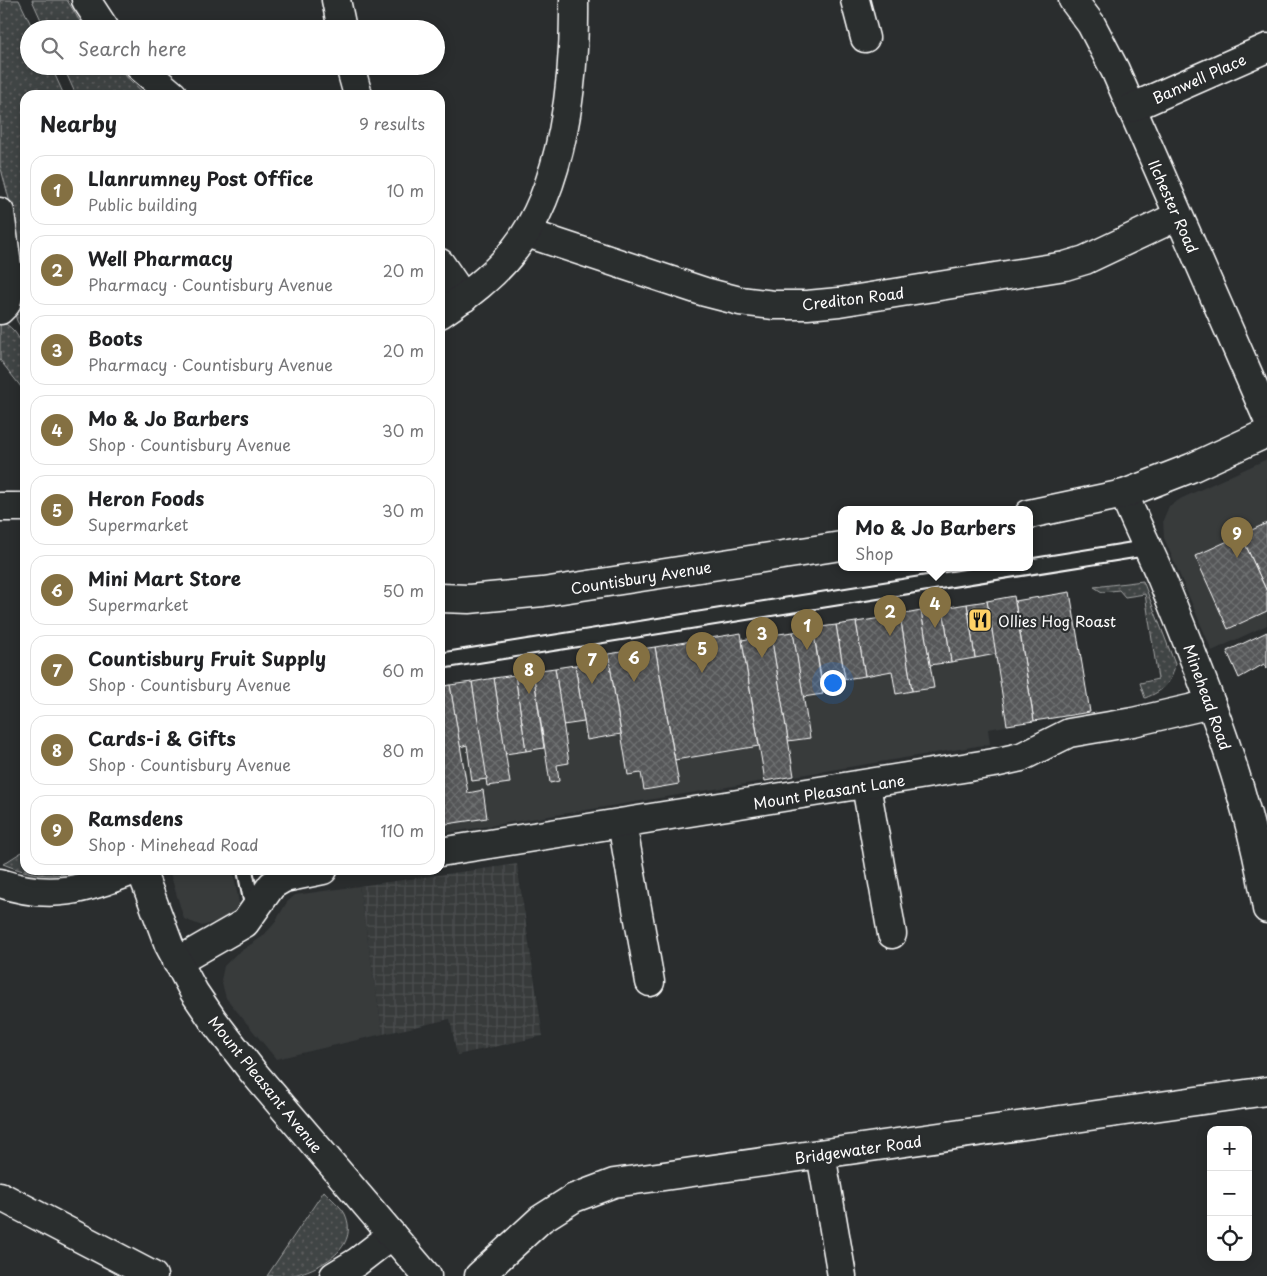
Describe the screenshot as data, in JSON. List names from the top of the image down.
{
  "streets": {
    "street": [
      "Banwell Place",
      "Ilchester Road",
      "Crediton Road",
      "Countisbury Avenue",
      "Minehead Road",
      "Mount Pleasant Lane",
      "Mount Pleasant Avenue",
      "Bridgewater Road"
    ]
  },
  "crossings": [
    ["Banwell Place", "Ilchester Road"],
    ["Ilchester Road", "Crediton Road"],
    ["Minehead Road", "Mount Pleasant Lane"]
  ],
  "places": {
    "restaurant": ["Ollies Hog Roast"]
  },
  "page": {
    "search": "Search here",
    "heading": ["Nearby", "9 results"],
    "list": [
      {
        "mark": "1",
        "name": "Llanrumney Post Office",
        "note": "Public building",
        "value": "10 m"
      },
      {
        "mark": "2",
        "name": "Well Pharmacy",
        "note": "Pharmacy · Countisbury Avenue",
        "value": "20 m"
      },
      {
        "mark": "3",
        "name": "Boots",
        "note": "Pharmacy · Countisbury Avenue",
        "value": "20 m"
      },
      {
        "mark": "4",
        "name": "Mo & Jo Barbers",
        "note": "Shop · Countisbury Avenue",
        "value": "30 m"
      },
      {
        "mark": "5",
        "name": "Heron Foods",
        "note": "Supermarket",
        "value": "30 m"
      },
      {
        "mark": "6",
        "name": "Mini Mart Store",
        "note": "Supermarket",
        "value": "50 m"
      },
      {
        "mark": "7",
        "name": "Countisbury Fruit Supply",
        "note": "Shop · Countisbury Avenue",
        "value": "60 m"
      },
      {
        "mark": "8",
        "name": "Cards-i & Gifts",
        "note": "Shop · Countisbury Avenue",
        "value": "80 m"
      },
      {
        "mark": "9",
        "name": "Ramsdens",
        "note": "Shop · Minehead Road",
        "value": "110 m"
      }
    ],
    "popup": ["Mo & Jo Barbers", "Shop"],
    "pins": [
      "9",
      "4",
      "2",
      "1",
      "3",
      "5",
      "6",
      "7",
      "8"
    ],
    "map_buttons": ["+", "−"]
  }
}
